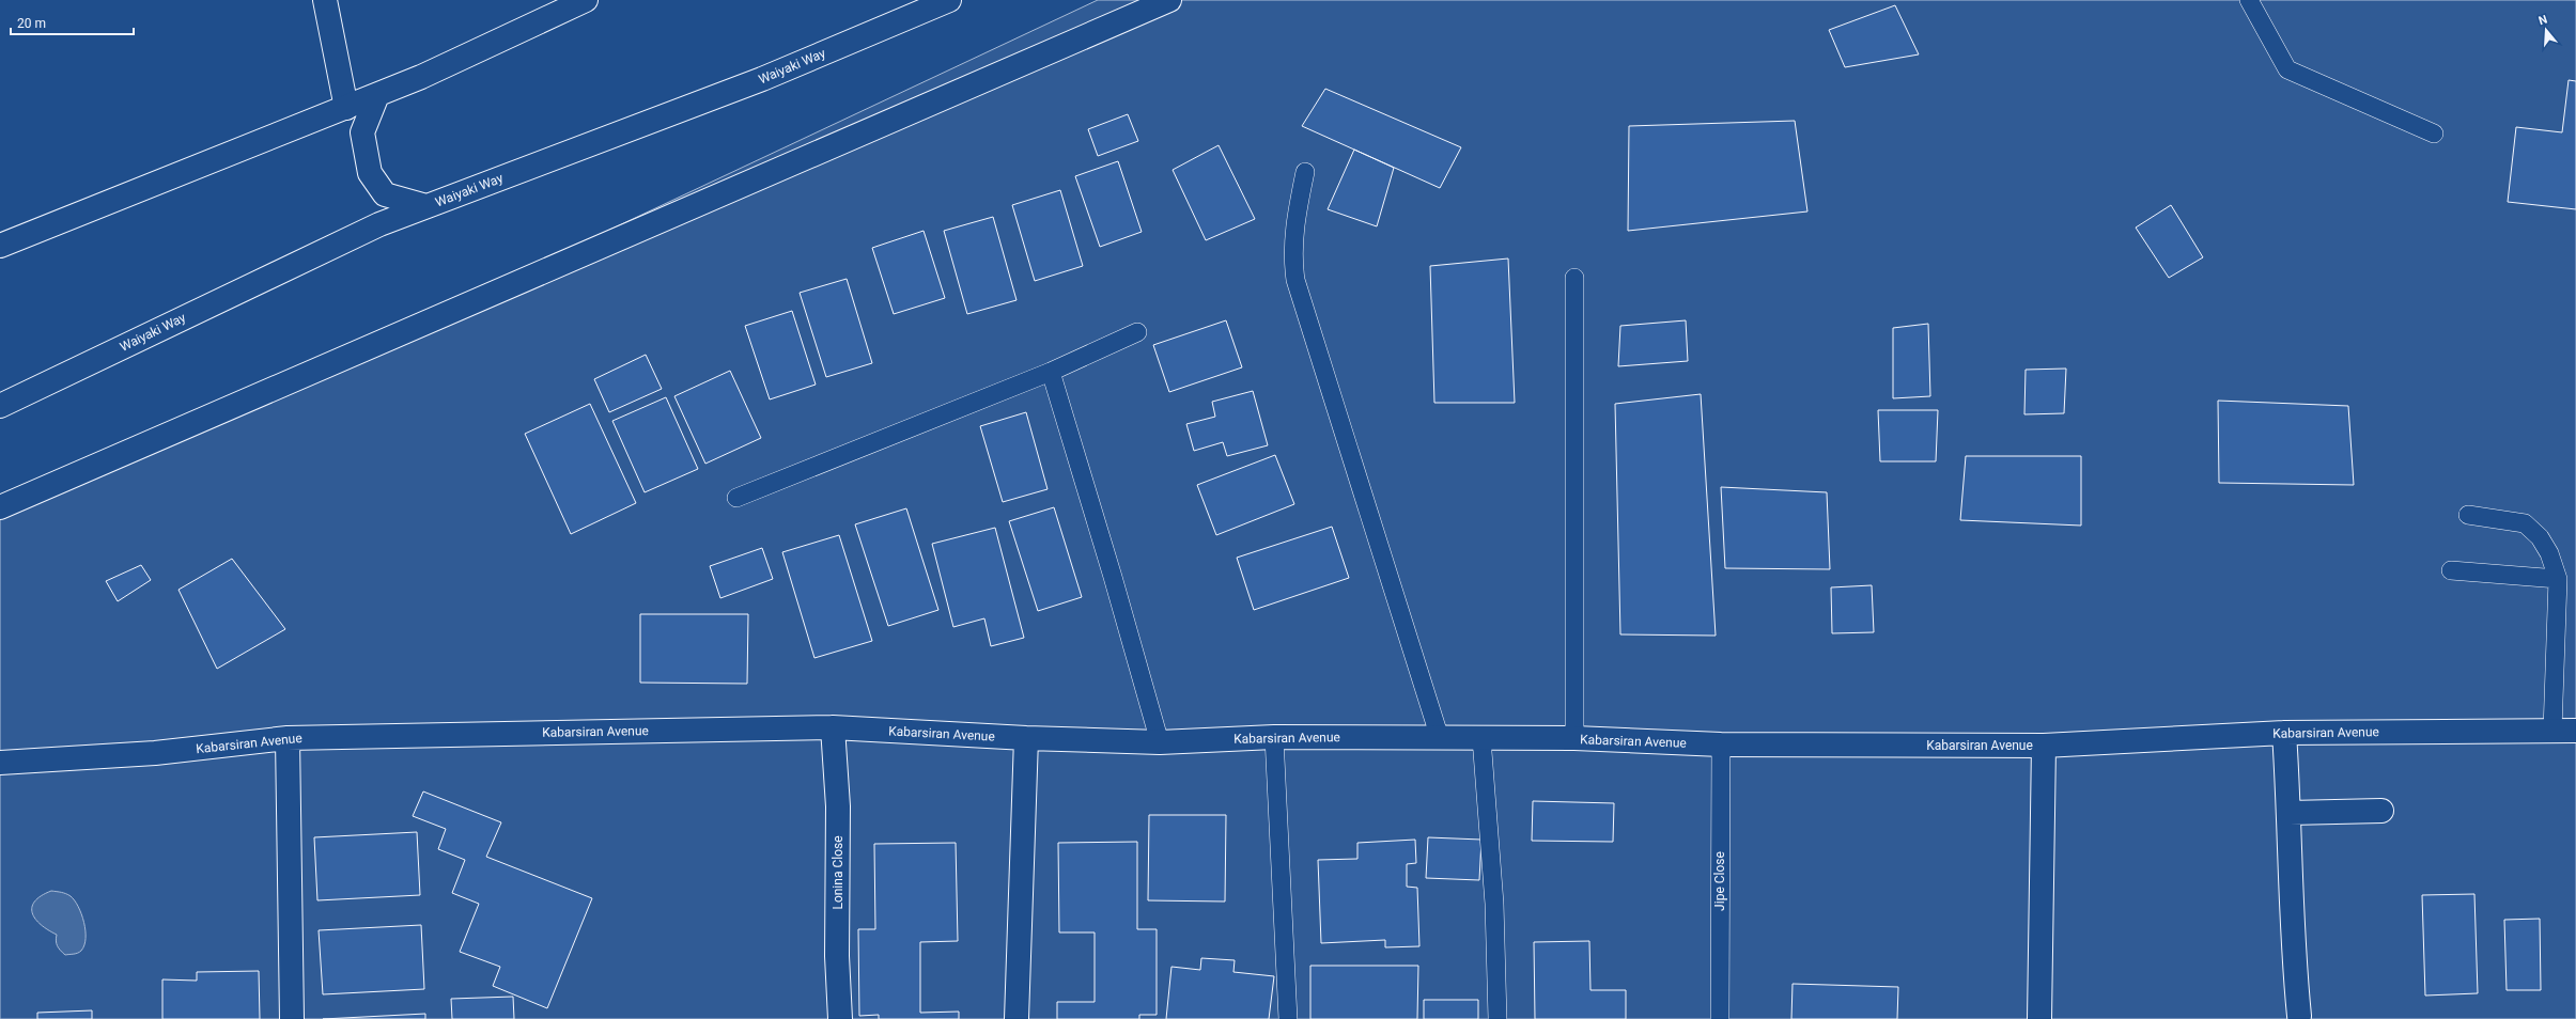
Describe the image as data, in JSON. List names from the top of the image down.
{
  "streets": {
    "main road": ["Waiyaki Way", "Kabarsiran Avenue", "Lonina Close"],
    "lane": ["Jipe Close"]
  },
  "crossings": [
    ["Kabarsiran Avenue", "Lonina Close"],
    ["Kabarsiran Avenue", "Jipe Close"]
  ],
  "scale_bar": "20 m",
  "north": "top"
}
